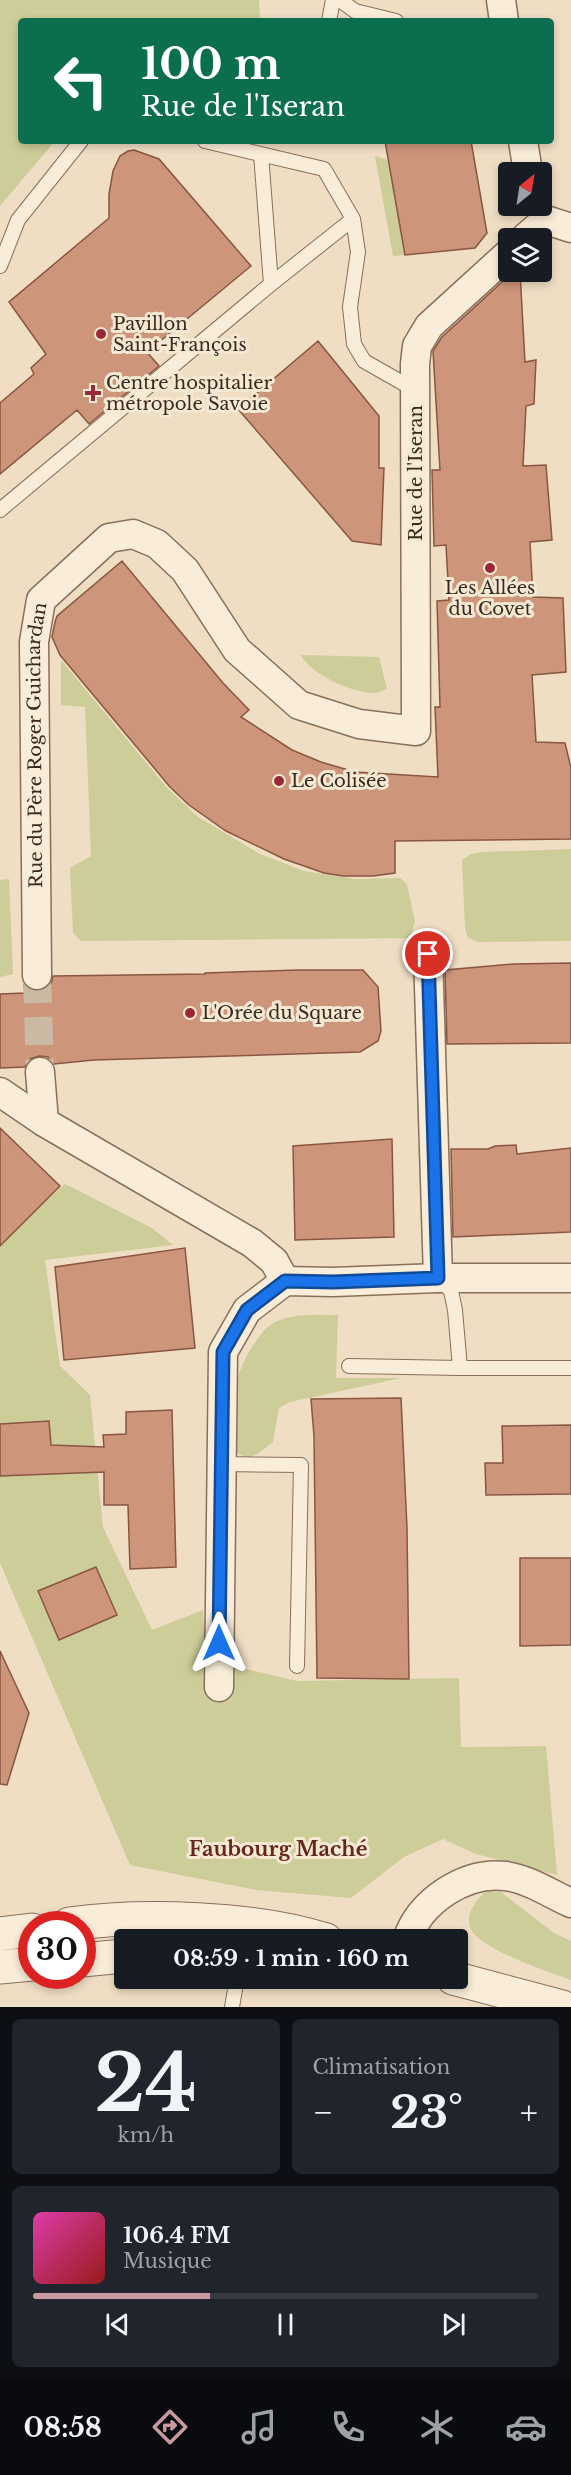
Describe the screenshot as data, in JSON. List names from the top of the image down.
{
  "streets": {
    "street": ["Rue de l'Iseran", "Rue du Père Roger Guichardan"]
  },
  "crossings": [
    ["Rue de l'Iseran", "Rue du Père Roger Guichardan"]
  ],
  "districts": ["Faubourg Maché"],
  "places": {
    "other": [
      "Pavillon Saint-François",
      "Les Allées du Covet",
      "Le Colisée",
      "L'Orée du Square"
    ],
    "health": ["Centre hospitalier métropole Savoie"]
  },
  "north": "top right",
  "page": {
    "turn": ["100 m", "Rue de l'Iseran"],
    "limit": "30",
    "trip": "08:59 · 1 min · 160 m",
    "tile": [
      ["24", "km/h"],
      "Climatisation"
    ],
    "heat": ["−", "23°", "+"],
    "song": ["106.4 FM", "Musique"],
    "tabs": "08:58"
  }
}
